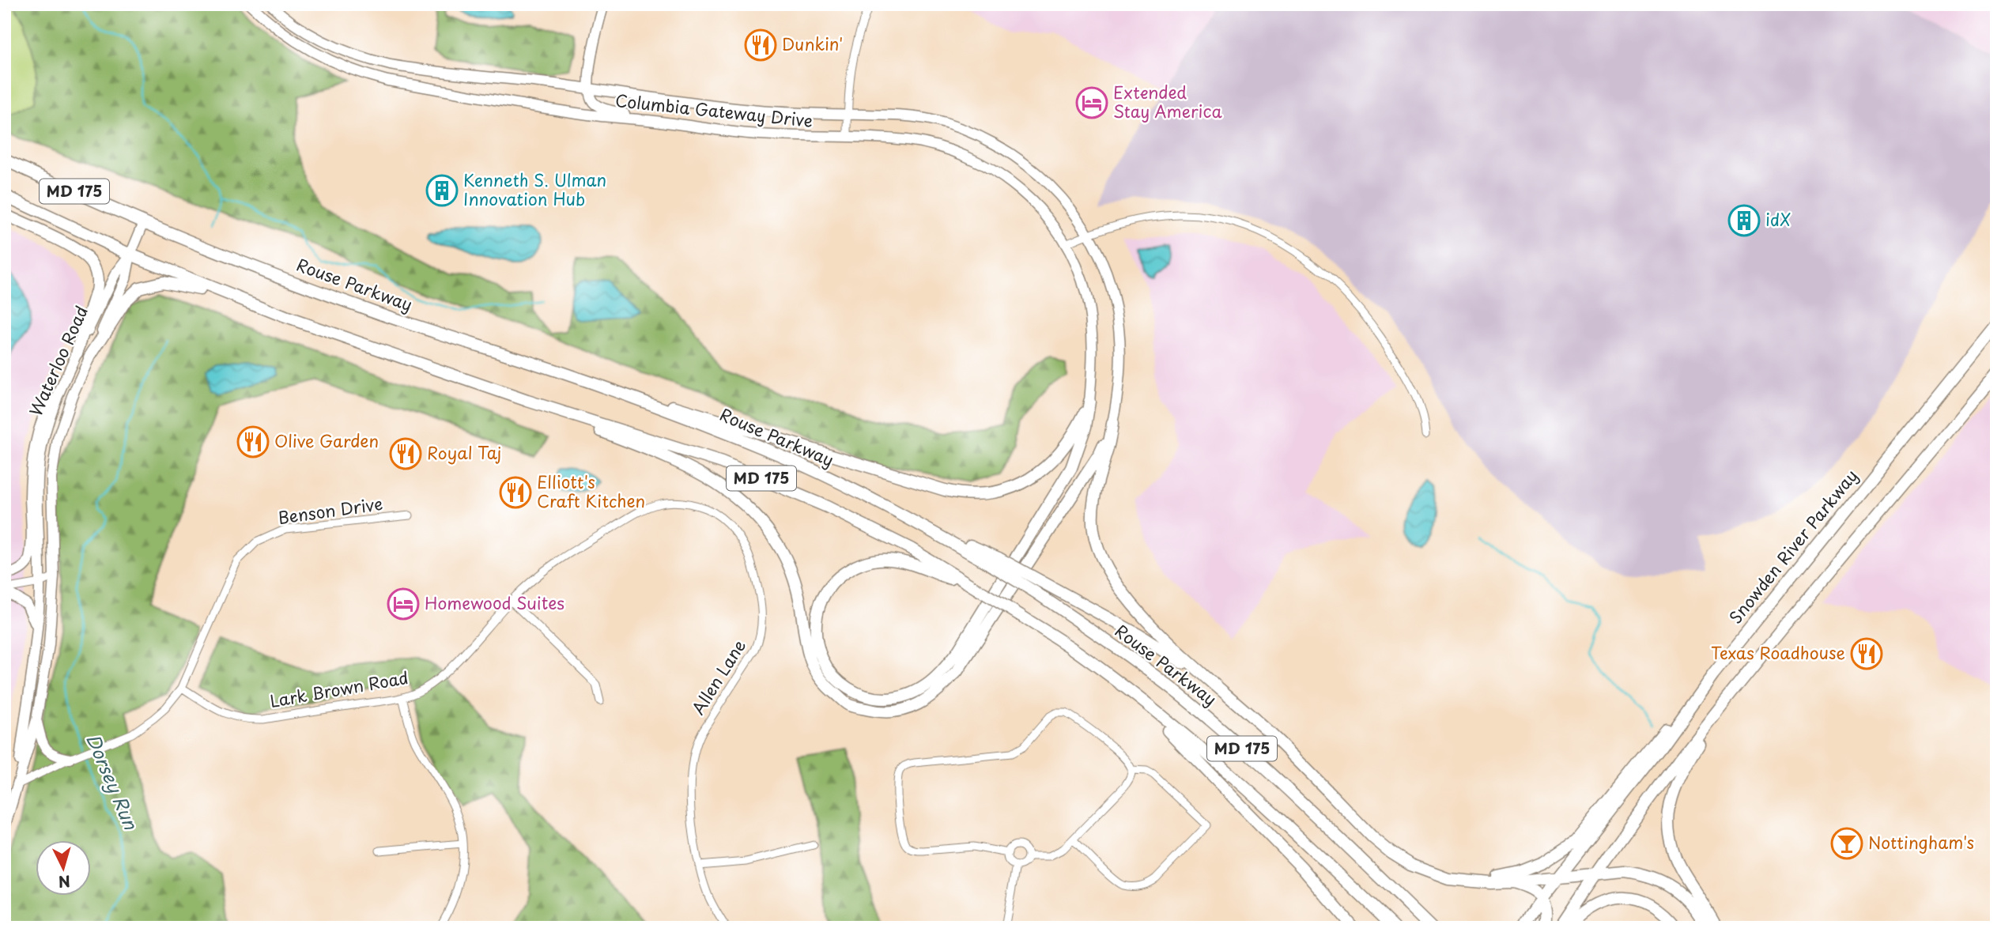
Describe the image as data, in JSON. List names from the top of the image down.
{
  "streets": {
    "main road": ["MD 175", "Rouse Parkway", "Snowden River Parkway"],
    "street": [
      "Columbia Gateway Drive",
      "Waterloo Road",
      "Benson Drive",
      "Allen Lane",
      "Lark Brown Road"
    ]
  },
  "crossings": [
    ["MD 175", "Waterloo Road"],
    ["Rouse Parkway", "Waterloo Road"],
    ["Benson Drive", "Lark Brown Road"],
    ["Allen Lane", "Lark Brown Road"]
  ],
  "water": ["Dorsey Run"],
  "places": {
    "restaurant": [
      "Dunkin'",
      "Olive Garden",
      "Royal Taj",
      "Elliott's Craft Kitchen",
      "Texas Roadhouse"
    ],
    "hotel": ["Extended Stay America", "Homewood Suites"],
    "building": ["Kenneth S. Ulman Innovation Hub", "idX"],
    "bar": ["Nottingham's"]
  },
  "north": "bottom"
}
